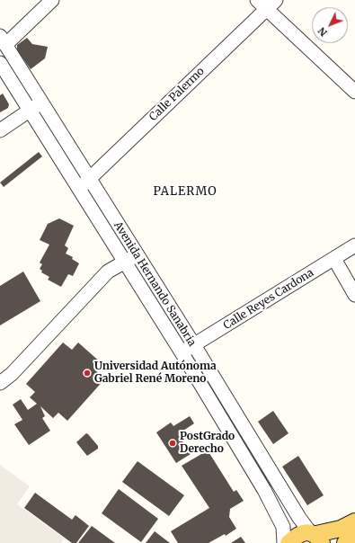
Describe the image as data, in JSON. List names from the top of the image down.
{
  "streets": {
    "street": ["Calle Palermo", "Avenida Hernando Sanabria", "Calle Reyes Cardona"]
  },
  "crossings": [
    ["Calle Palermo", "Avenida Hernando Sanabria"],
    ["Avenida Hernando Sanabria", "Calle Reyes Cardona"]
  ],
  "districts": ["PALERMO"],
  "places": ["Universidad Autónoma Gabriel René Moreno", "PostGrado Derecho"],
  "north": "bottom left"
}
